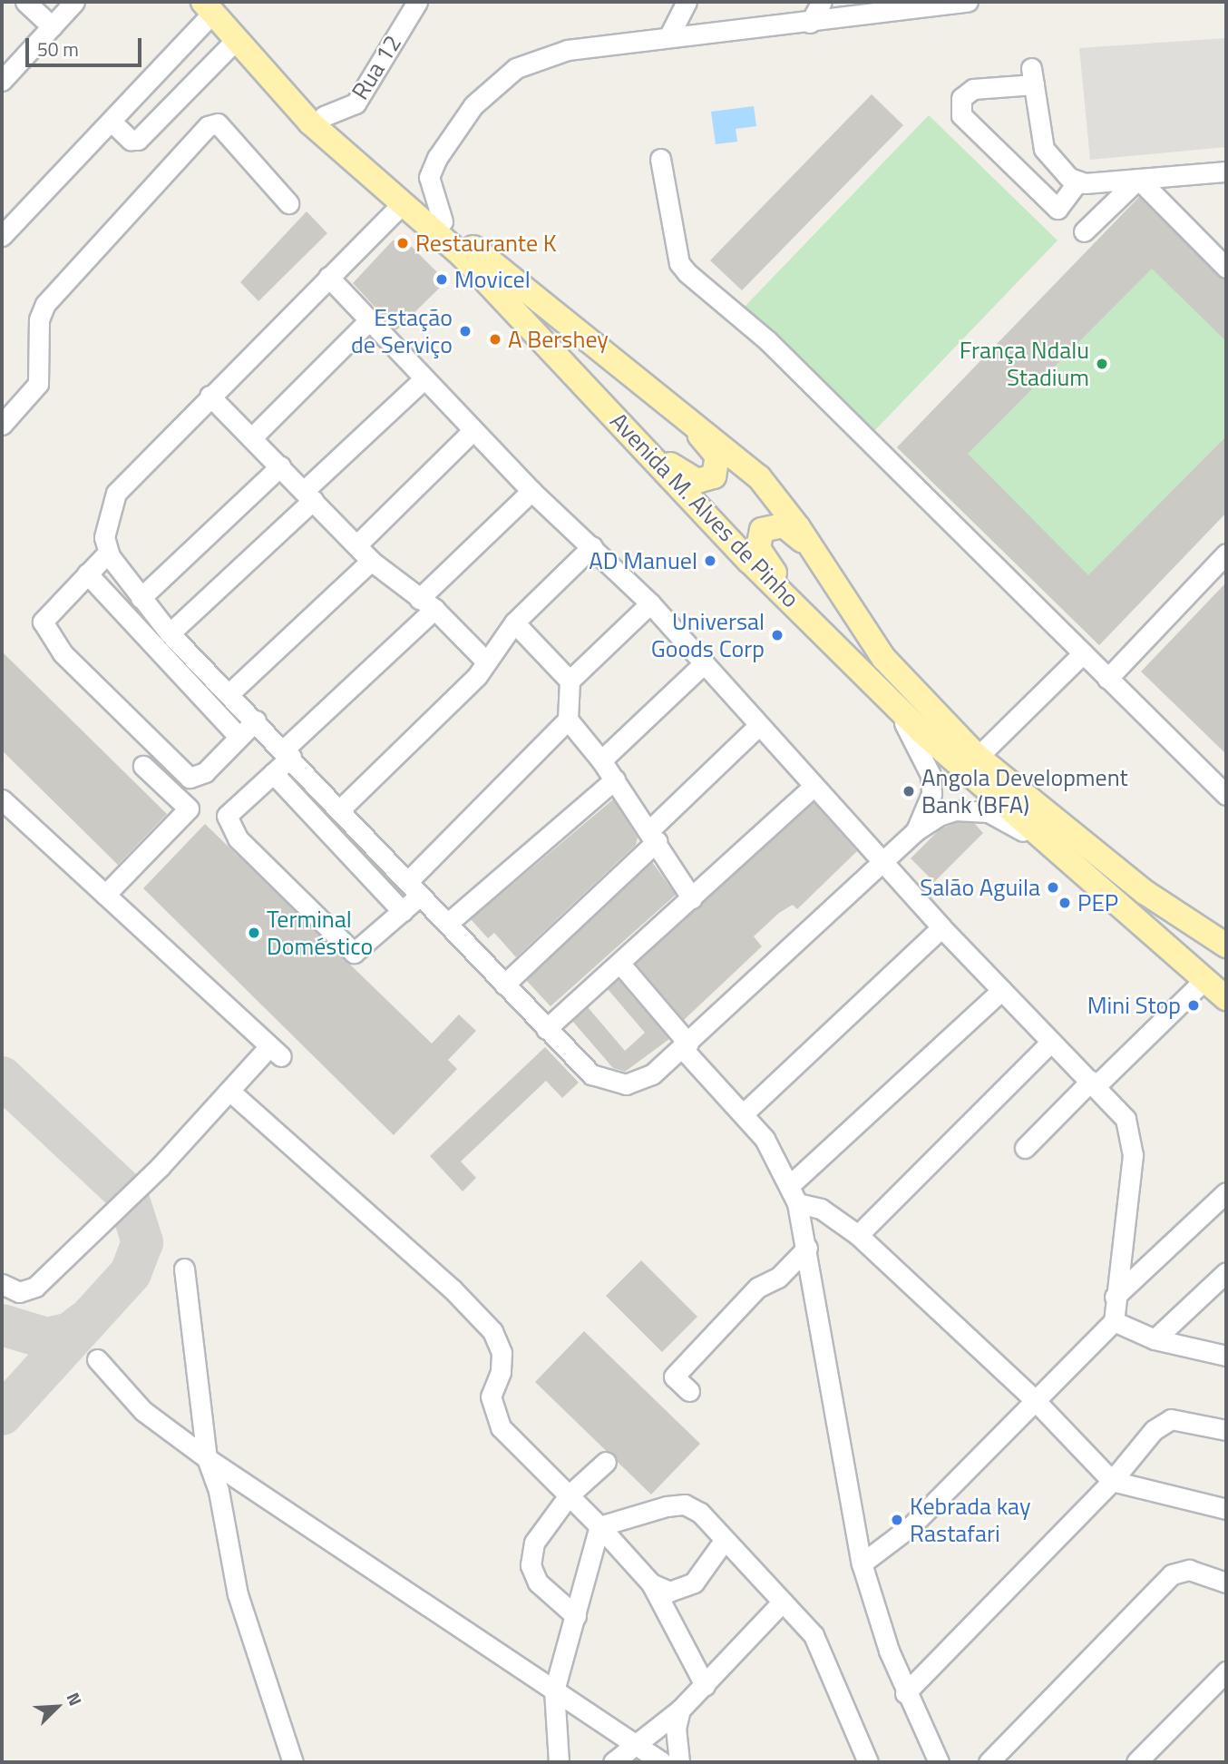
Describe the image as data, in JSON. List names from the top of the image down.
{
  "streets": {
    "main road": ["Avenida M. Alves de Pinho"],
    "street": ["Rua 12"]
  },
  "crossings": [
    ["Rua 12", "Avenida M. Alves de Pinho"]
  ],
  "places": [
    "Restaurante K",
    "Movicel",
    "Estação de Serviço",
    "A Bershey",
    "França Ndalu Stadium",
    "AD Manuel",
    "Universal Goods Corp",
    "Angola Development Bank (BFA)",
    "Salão Aguila",
    "PEP",
    "Terminal Doméstico",
    "Mini Stop",
    "Kebrada kay Rastafari"
  ],
  "scale_bar": "50 m",
  "north": "top right"
}
